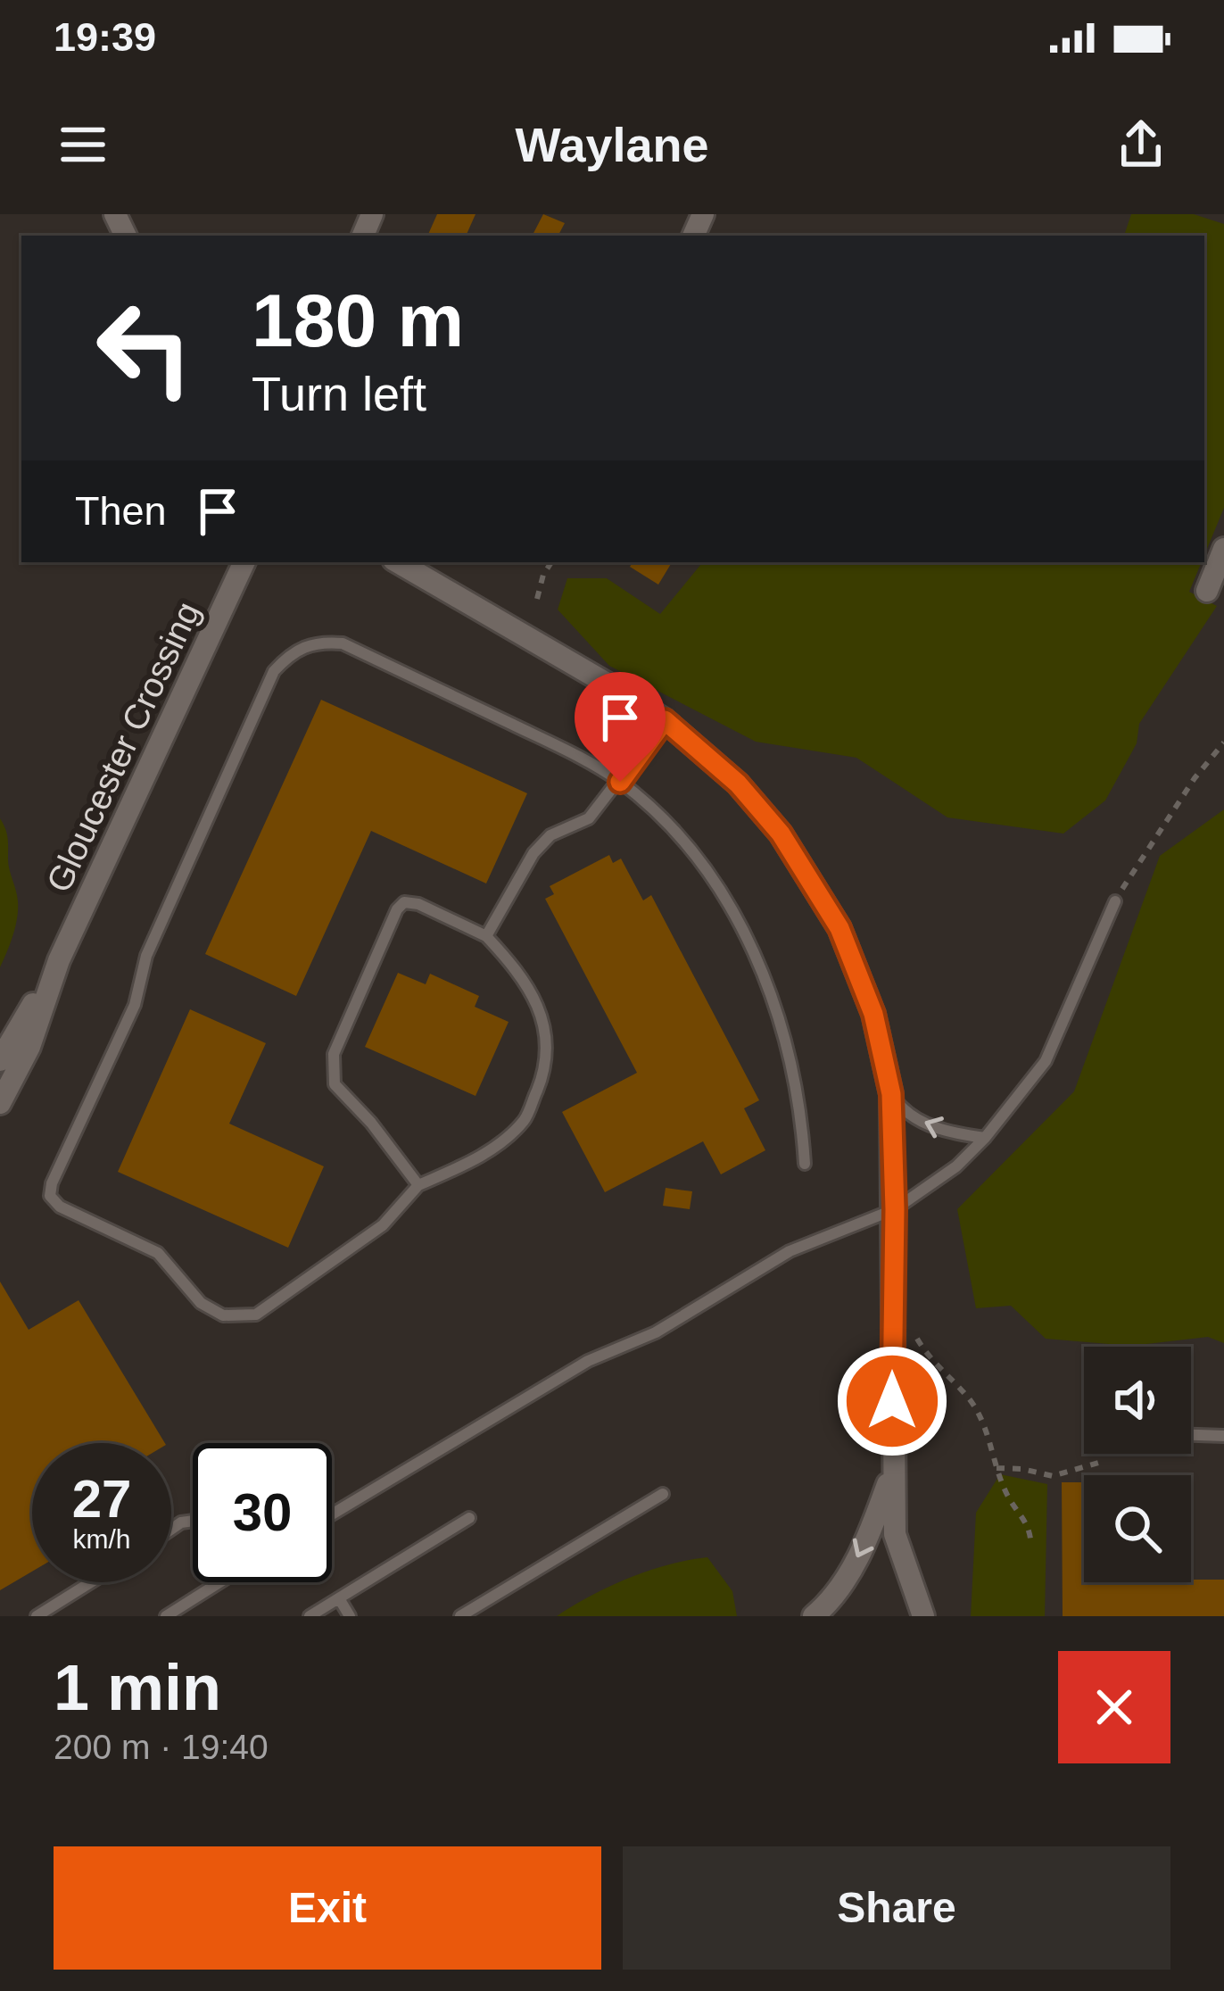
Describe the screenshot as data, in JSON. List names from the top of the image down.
{
  "streets": {
    "street": ["Gloucester Crossing"]
  },
  "page": {
    "status": "19:39",
    "header": "Waylane",
    "turn": ["180 m", "Turn left"],
    "then": "Then",
    "speed": "27 km/h",
    "limit": "30",
    "heading": ["1 min", "200 m · 19:40"],
    "buttons": ["Exit", "Share"]
  }
}
